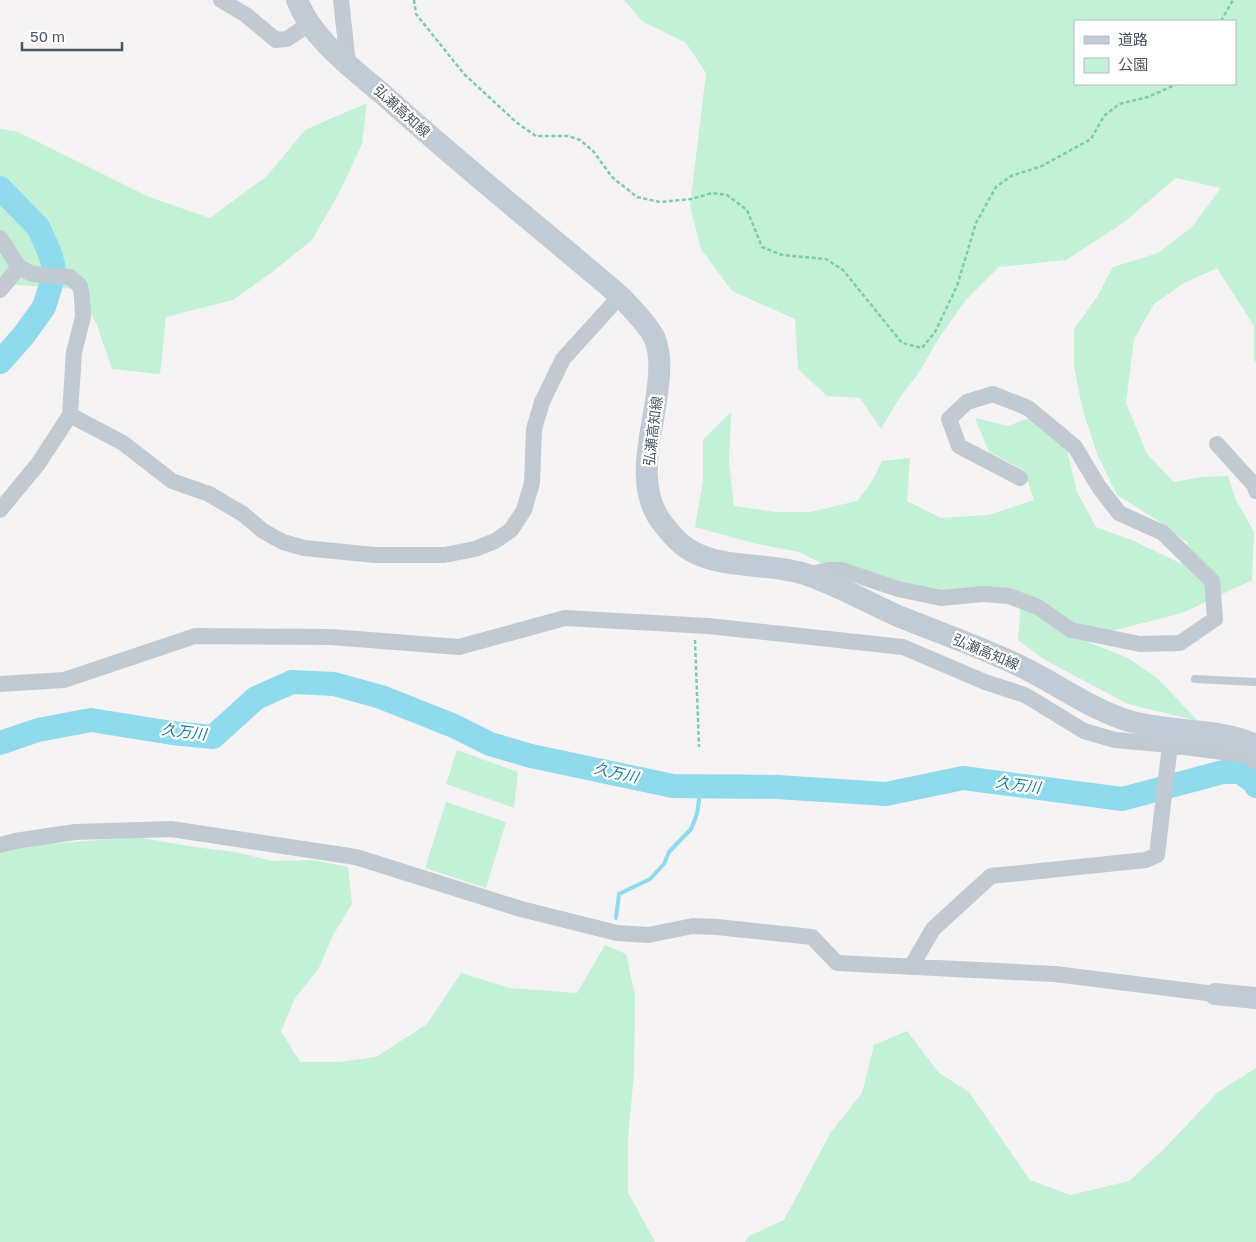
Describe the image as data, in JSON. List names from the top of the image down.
{
  "streets": {
    "main road": ["弘瀬高知線"]
  },
  "water": ["久万川"],
  "legend": ["道路", "公園"],
  "scale_bar": "50 m"
}
